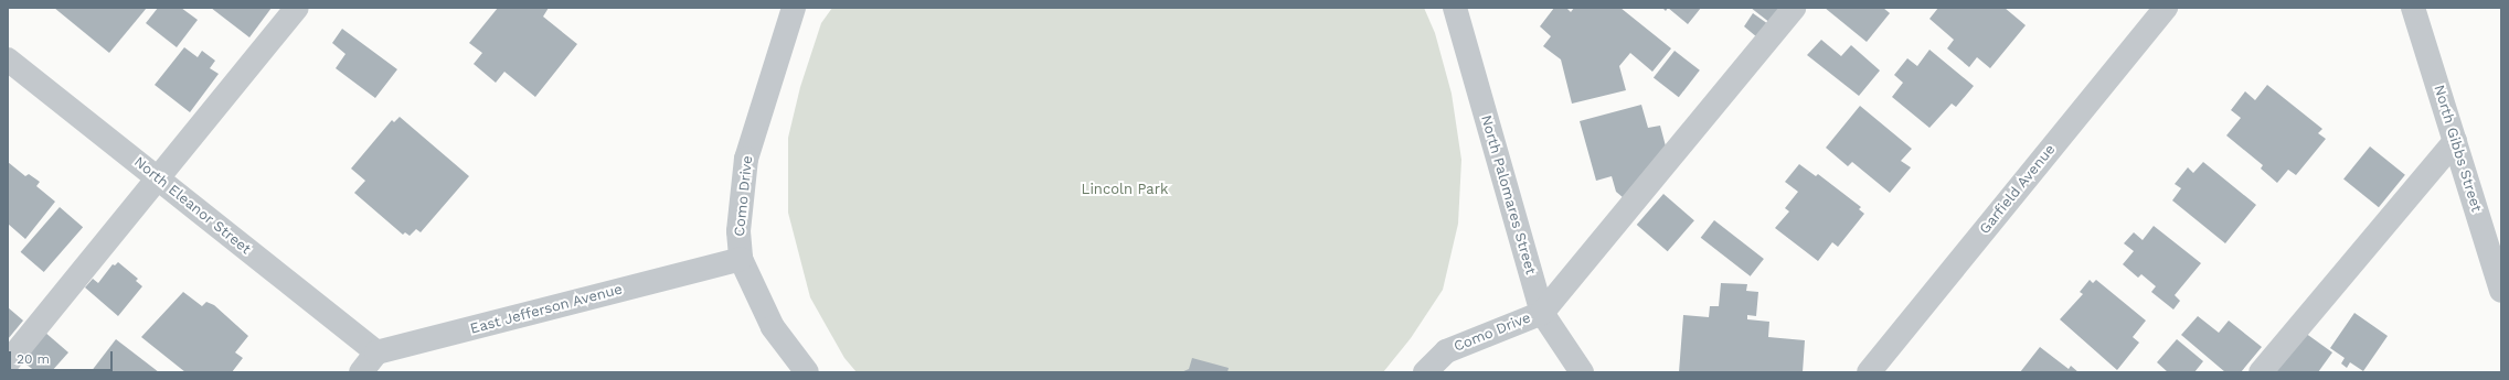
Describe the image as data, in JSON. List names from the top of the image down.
{
  "streets": {
    "street": [
      "North Gibbs Street",
      "Garfield Avenue",
      "North Palomares Street",
      "Como Drive",
      "North Eleanor Street",
      "East Jefferson Avenue"
    ]
  },
  "crossings": [
    ["North Palomares Street", "Como Drive"],
    ["Como Drive", "East Jefferson Avenue"],
    ["North Eleanor Street", "East Jefferson Avenue"]
  ],
  "parks": ["Lincoln Park"],
  "scale_bar": "20 m"
}
